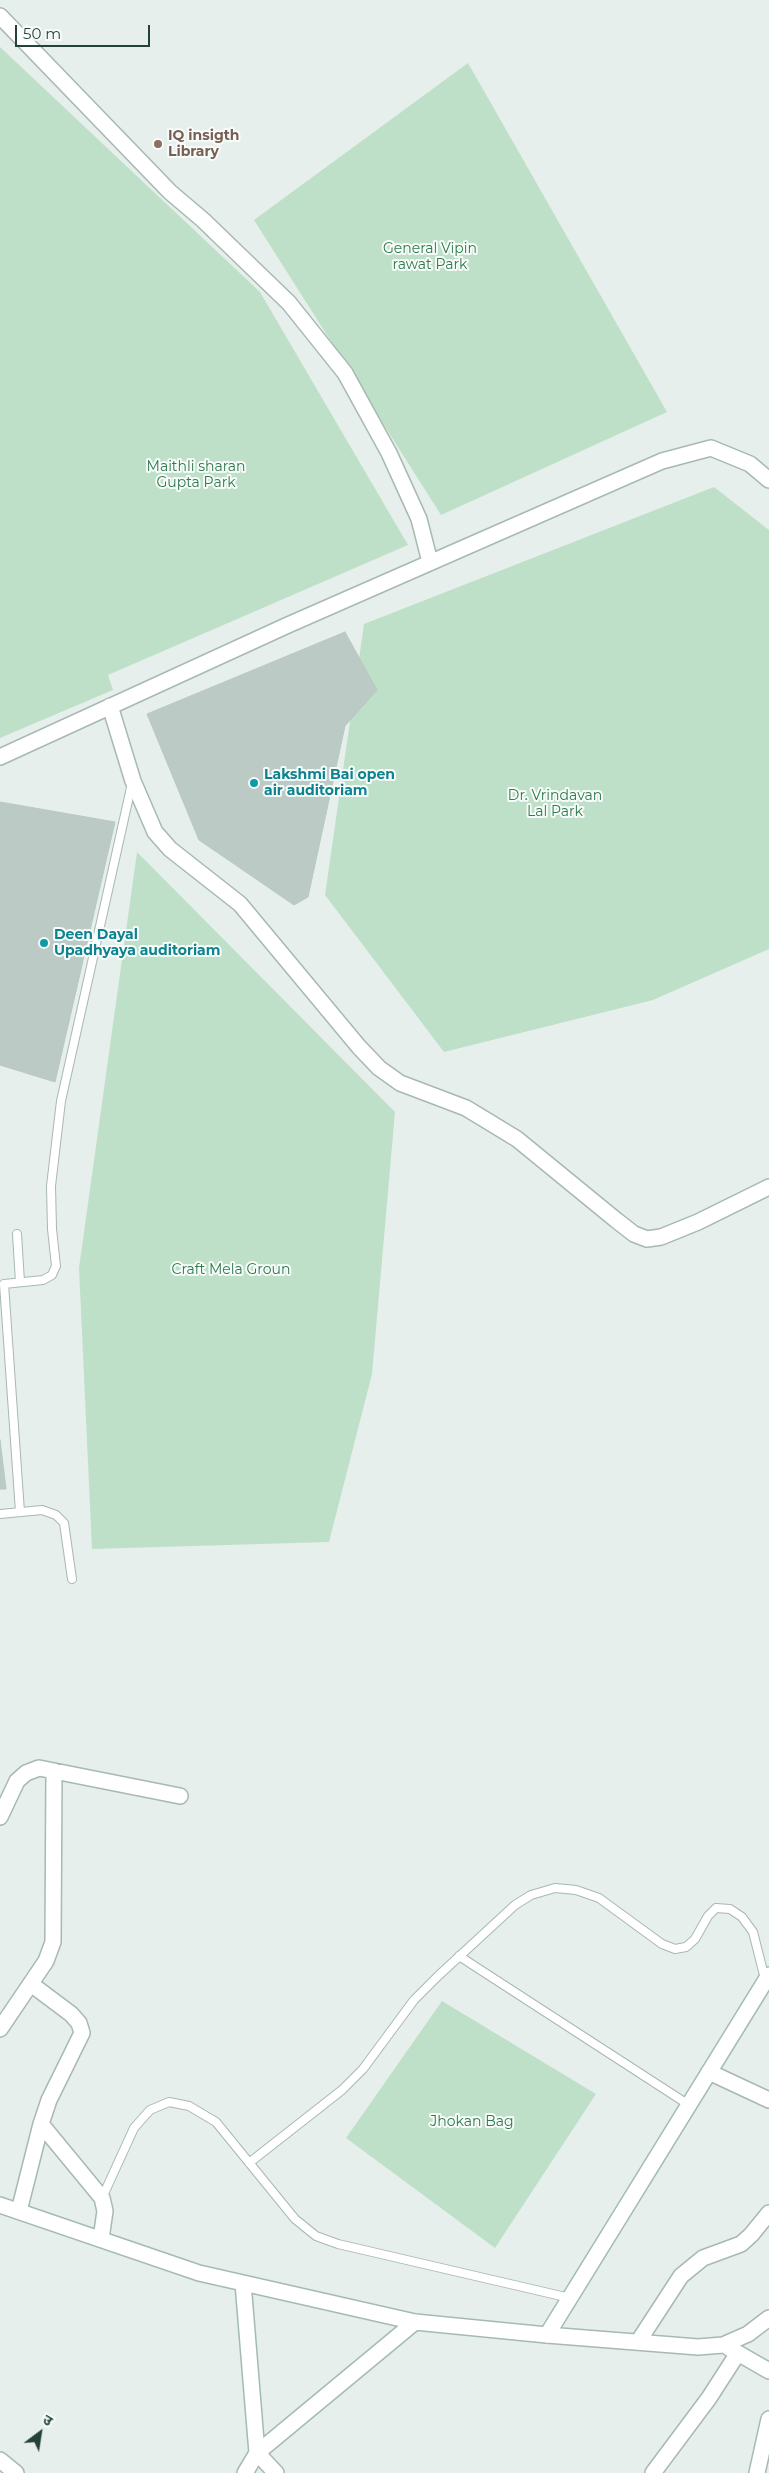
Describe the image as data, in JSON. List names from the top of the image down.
{
  "parks": [
    "General Vipin rawat Park",
    "Maithli sharan Gupta Park",
    "Dr. Vrindavan Lal Park",
    "Craft Mela Groun",
    "Jhokan Bag"
  ],
  "places": ["IQ insigth Library", "Lakshmi Bai open air auditoriam", "Deen Dayal Upadhyaya auditoriam"],
  "scale_bar": "50 m",
  "north": "top right"
}
